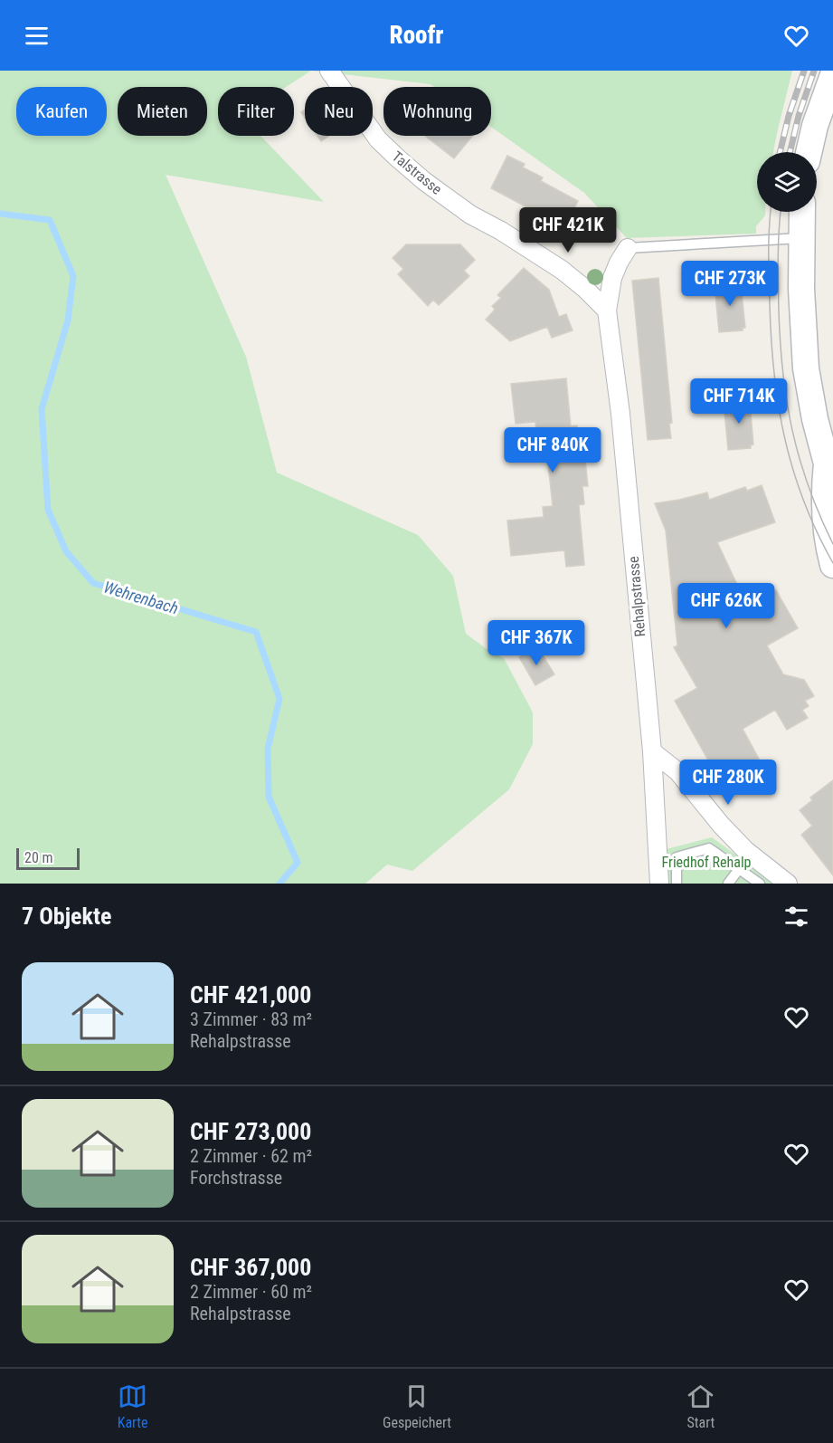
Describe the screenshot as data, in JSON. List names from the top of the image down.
{
  "streets": {
    "street": ["Talstrasse", "Rehalpstrasse"]
  },
  "crossings": [
    ["Talstrasse", "Rehalpstrasse"]
  ],
  "water": ["Wehrenbach"],
  "parks": ["Friedhof Rehalp"],
  "scale_bar": "20 m",
  "page": {
    "header": "Roofr",
    "chip": [
      "Kaufen",
      "Mieten",
      "Filter",
      "Neu",
      "Wohnung"
    ],
    "price": [
      "CHF 421K",
      "CHF 273K",
      "CHF 714K",
      "CHF 840K",
      "CHF 626K",
      "CHF 367K",
      "CHF 280K"
    ],
    "scale": "20 m",
    "heading": "7 Objekte",
    "list": [
      {
        "name": "CHF 421,000",
        "note": "3 Zimmer · 83 m² · Rehalpstrasse"
      },
      {
        "name": "CHF 273,000",
        "note": "2 Zimmer · 62 m² · Forchstrasse"
      },
      {
        "name": "CHF 367,000",
        "note": "2 Zimmer · 60 m² · Rehalpstrasse"
      }
    ],
    "tabs": ["Karte", "Gespeichert", "Start"]
  }
}
